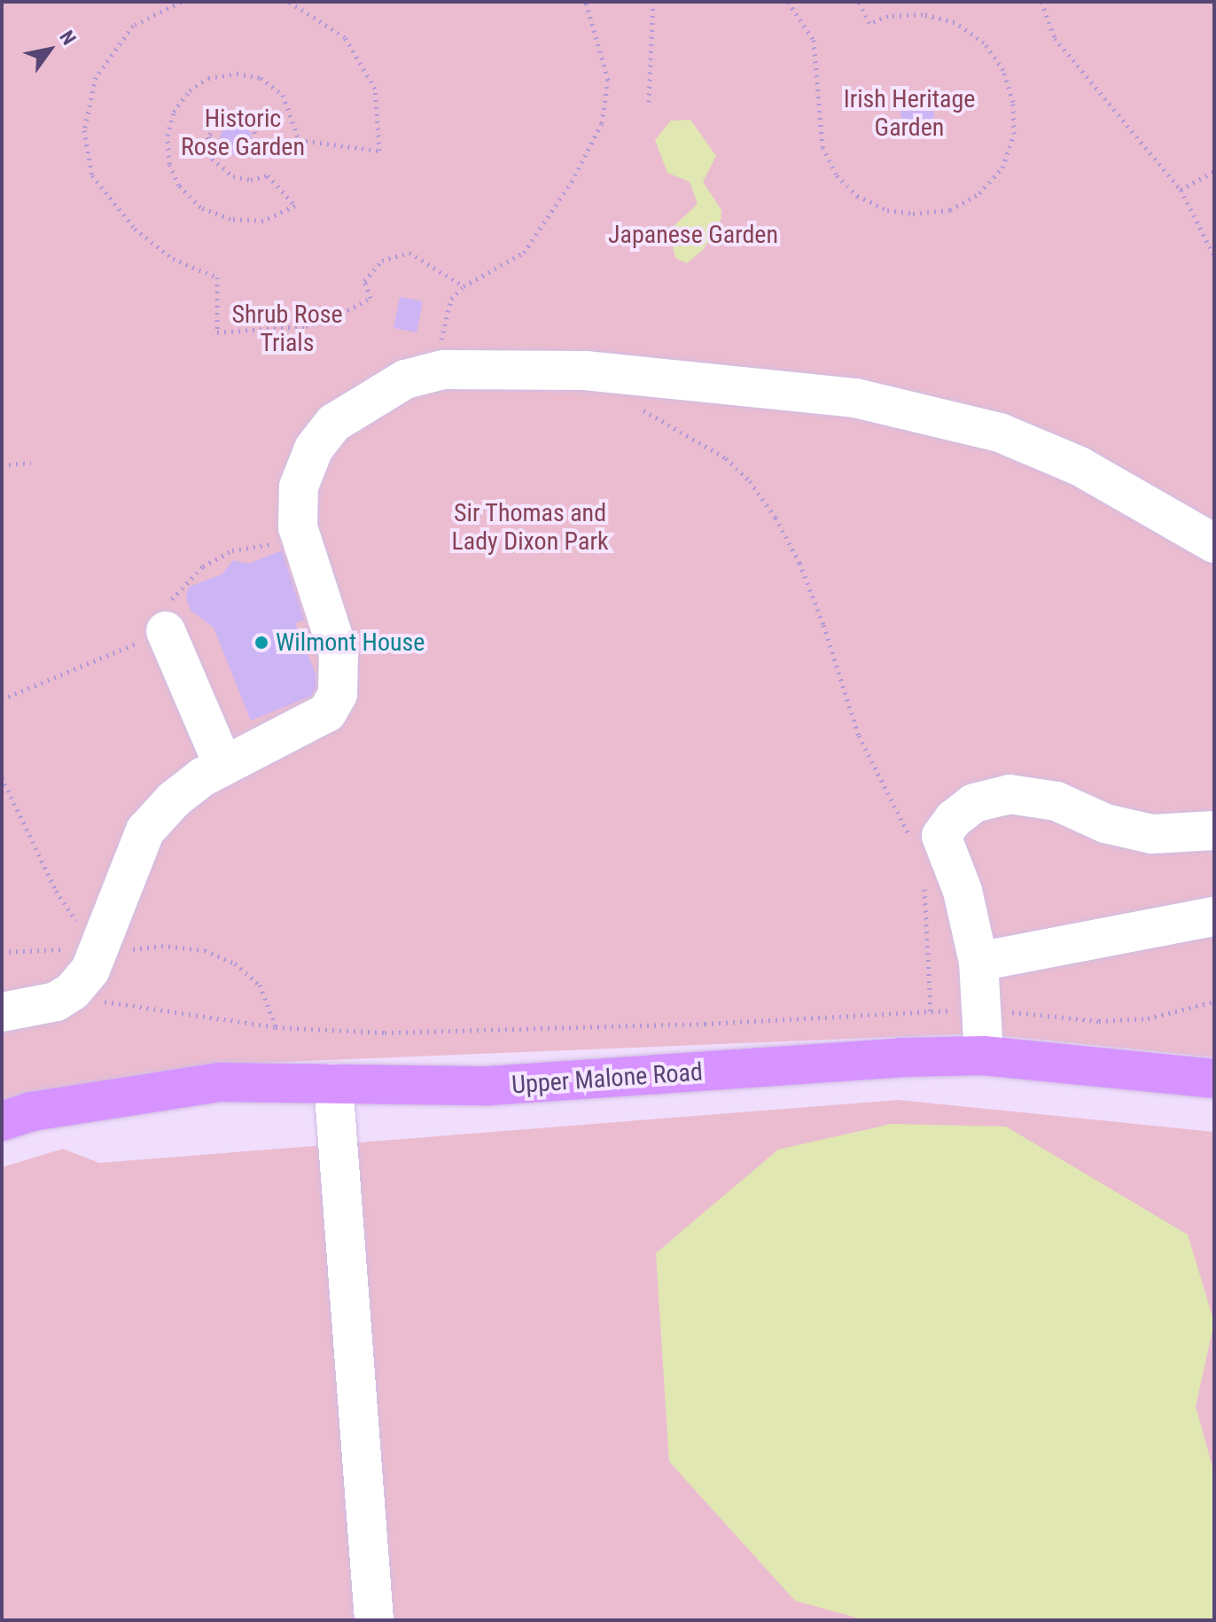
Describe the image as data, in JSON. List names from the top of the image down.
{
  "streets": {
    "main road": ["Upper Malone Road"]
  },
  "parks": [
    "Irish Heritage Garden",
    "Historic Rose Garden",
    "Japanese Garden",
    "Shrub Rose Trials",
    "Sir Thomas and Lady Dixon Park"
  ],
  "places": ["Wilmont House"],
  "north": "top right"
}
